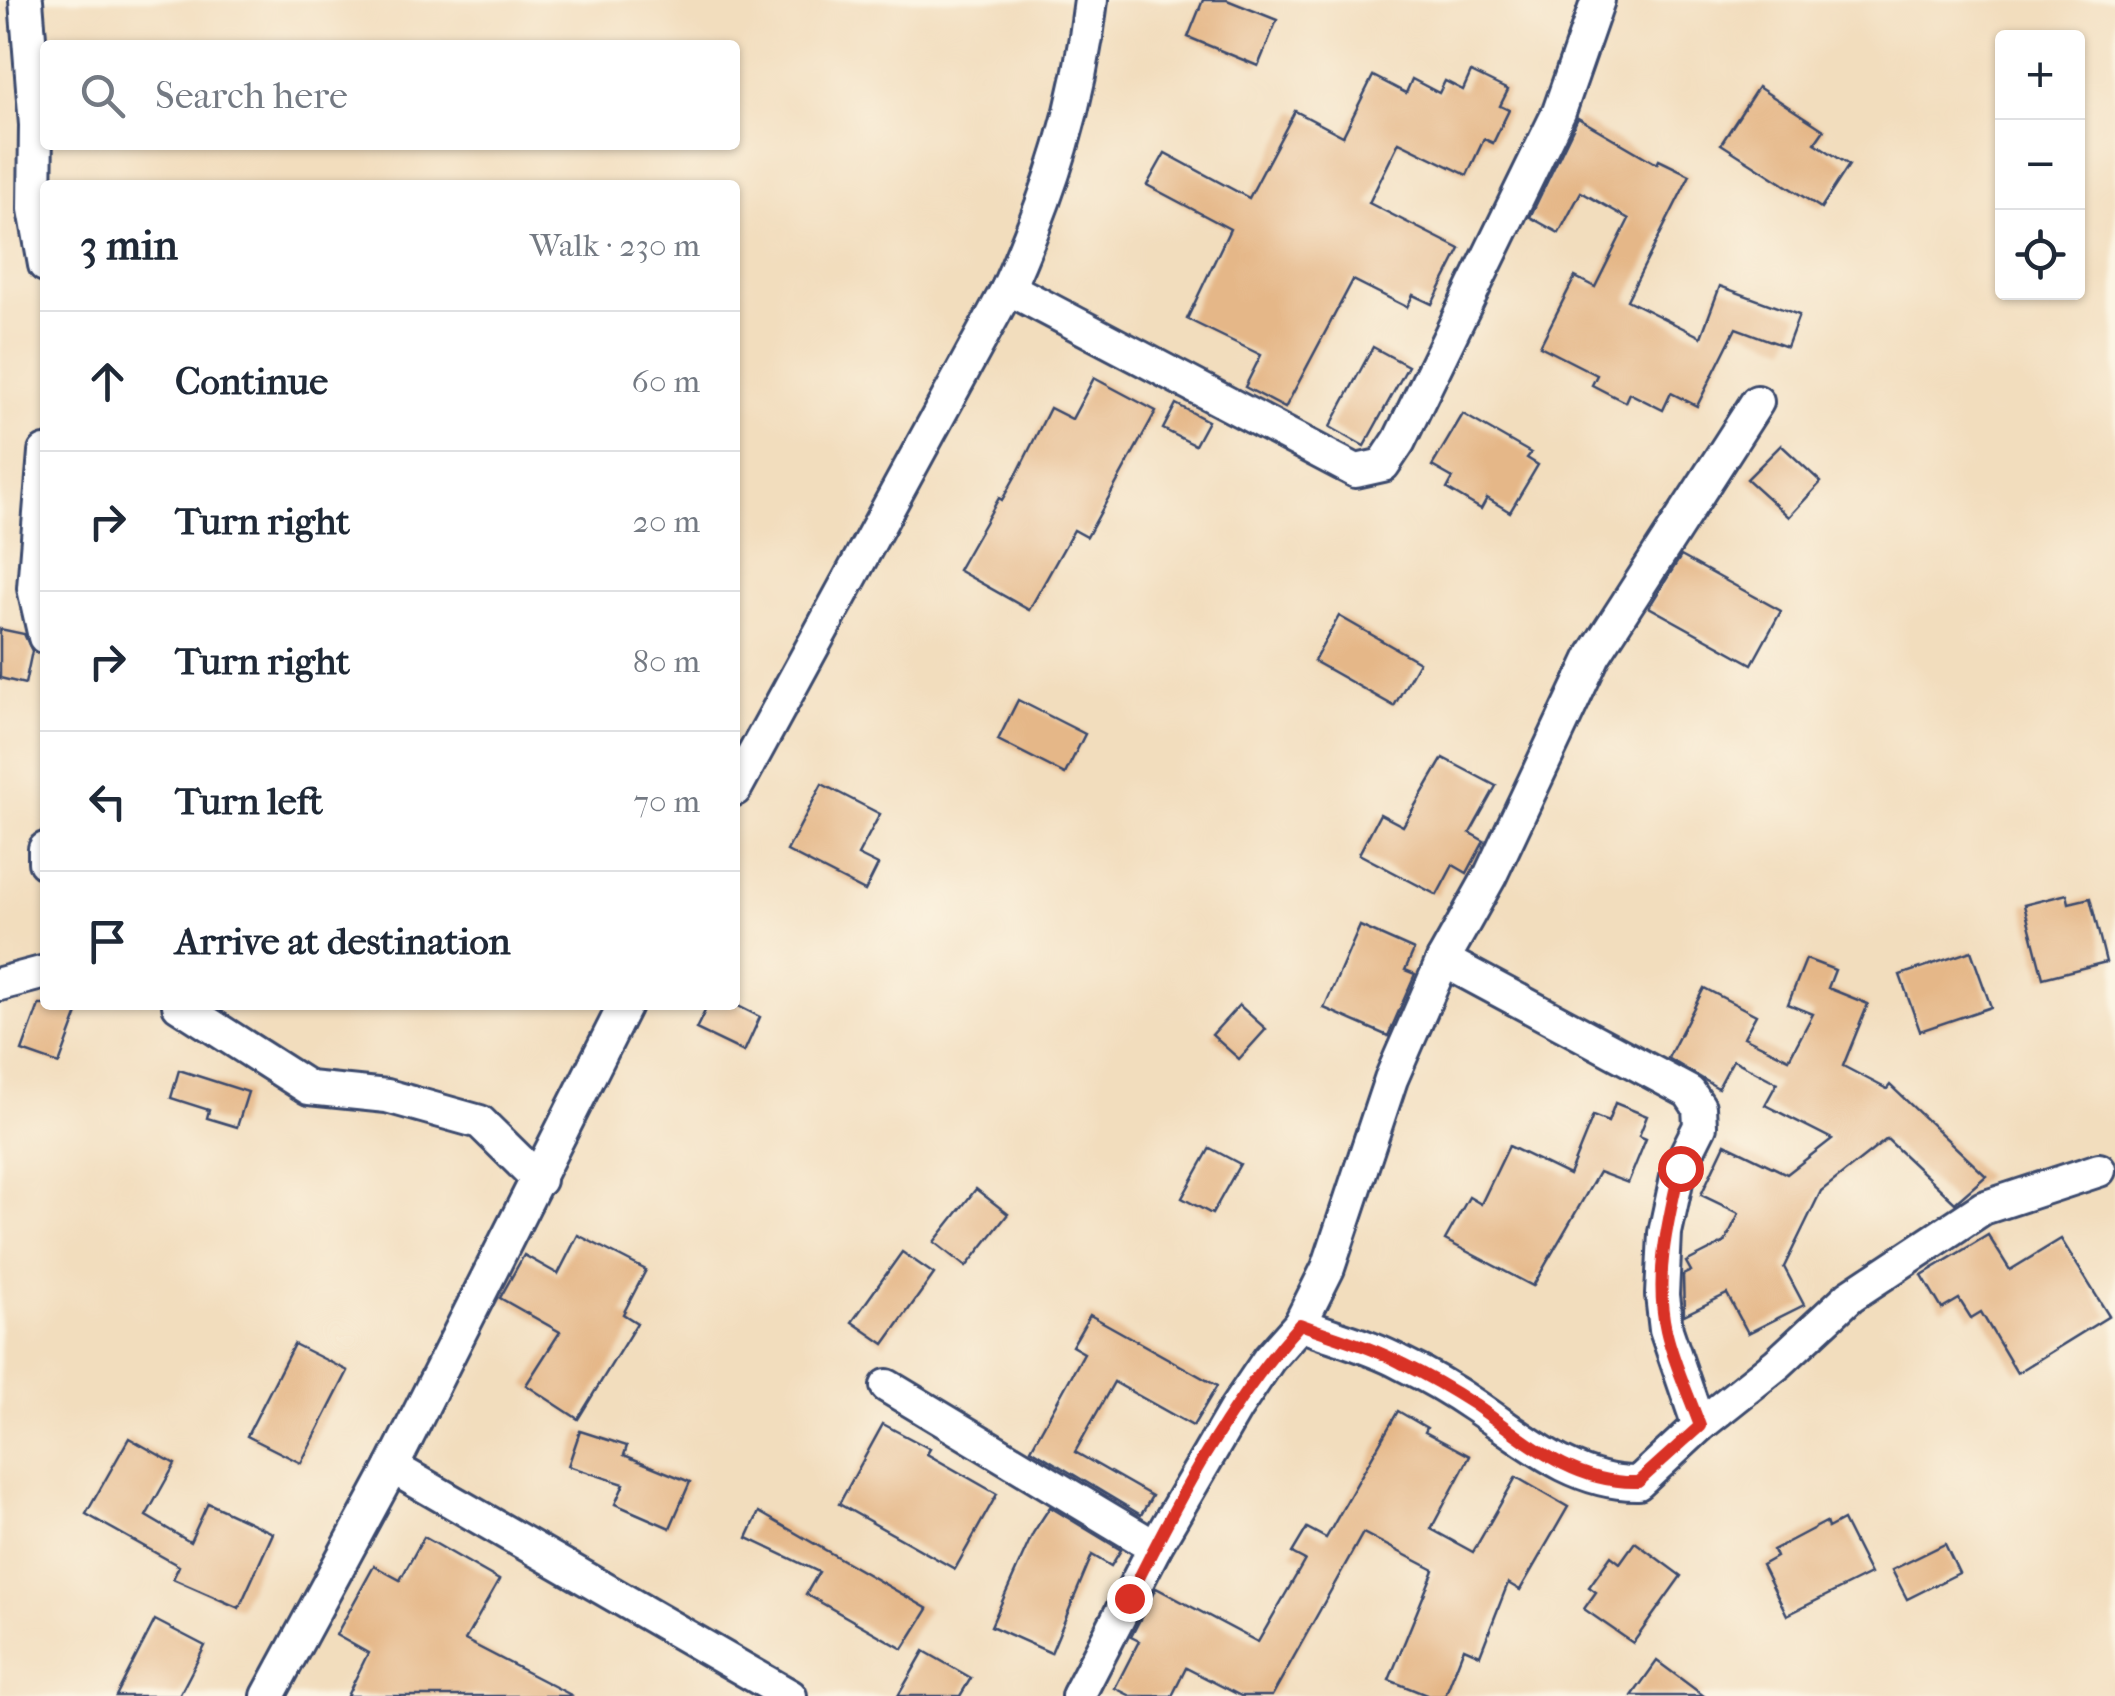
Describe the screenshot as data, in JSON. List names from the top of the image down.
{
  "page": {
    "map_buttons": ["+", "−"],
    "search": "Search here",
    "heading": ["3 min", "Walk · 230 m"],
    "list": [
      ["Continue", "60 m"],
      ["Turn right", "20 m"],
      ["Turn right", "80 m"],
      ["Turn left", "70 m"],
      "Arrive at destination"
    ]
  }
}
